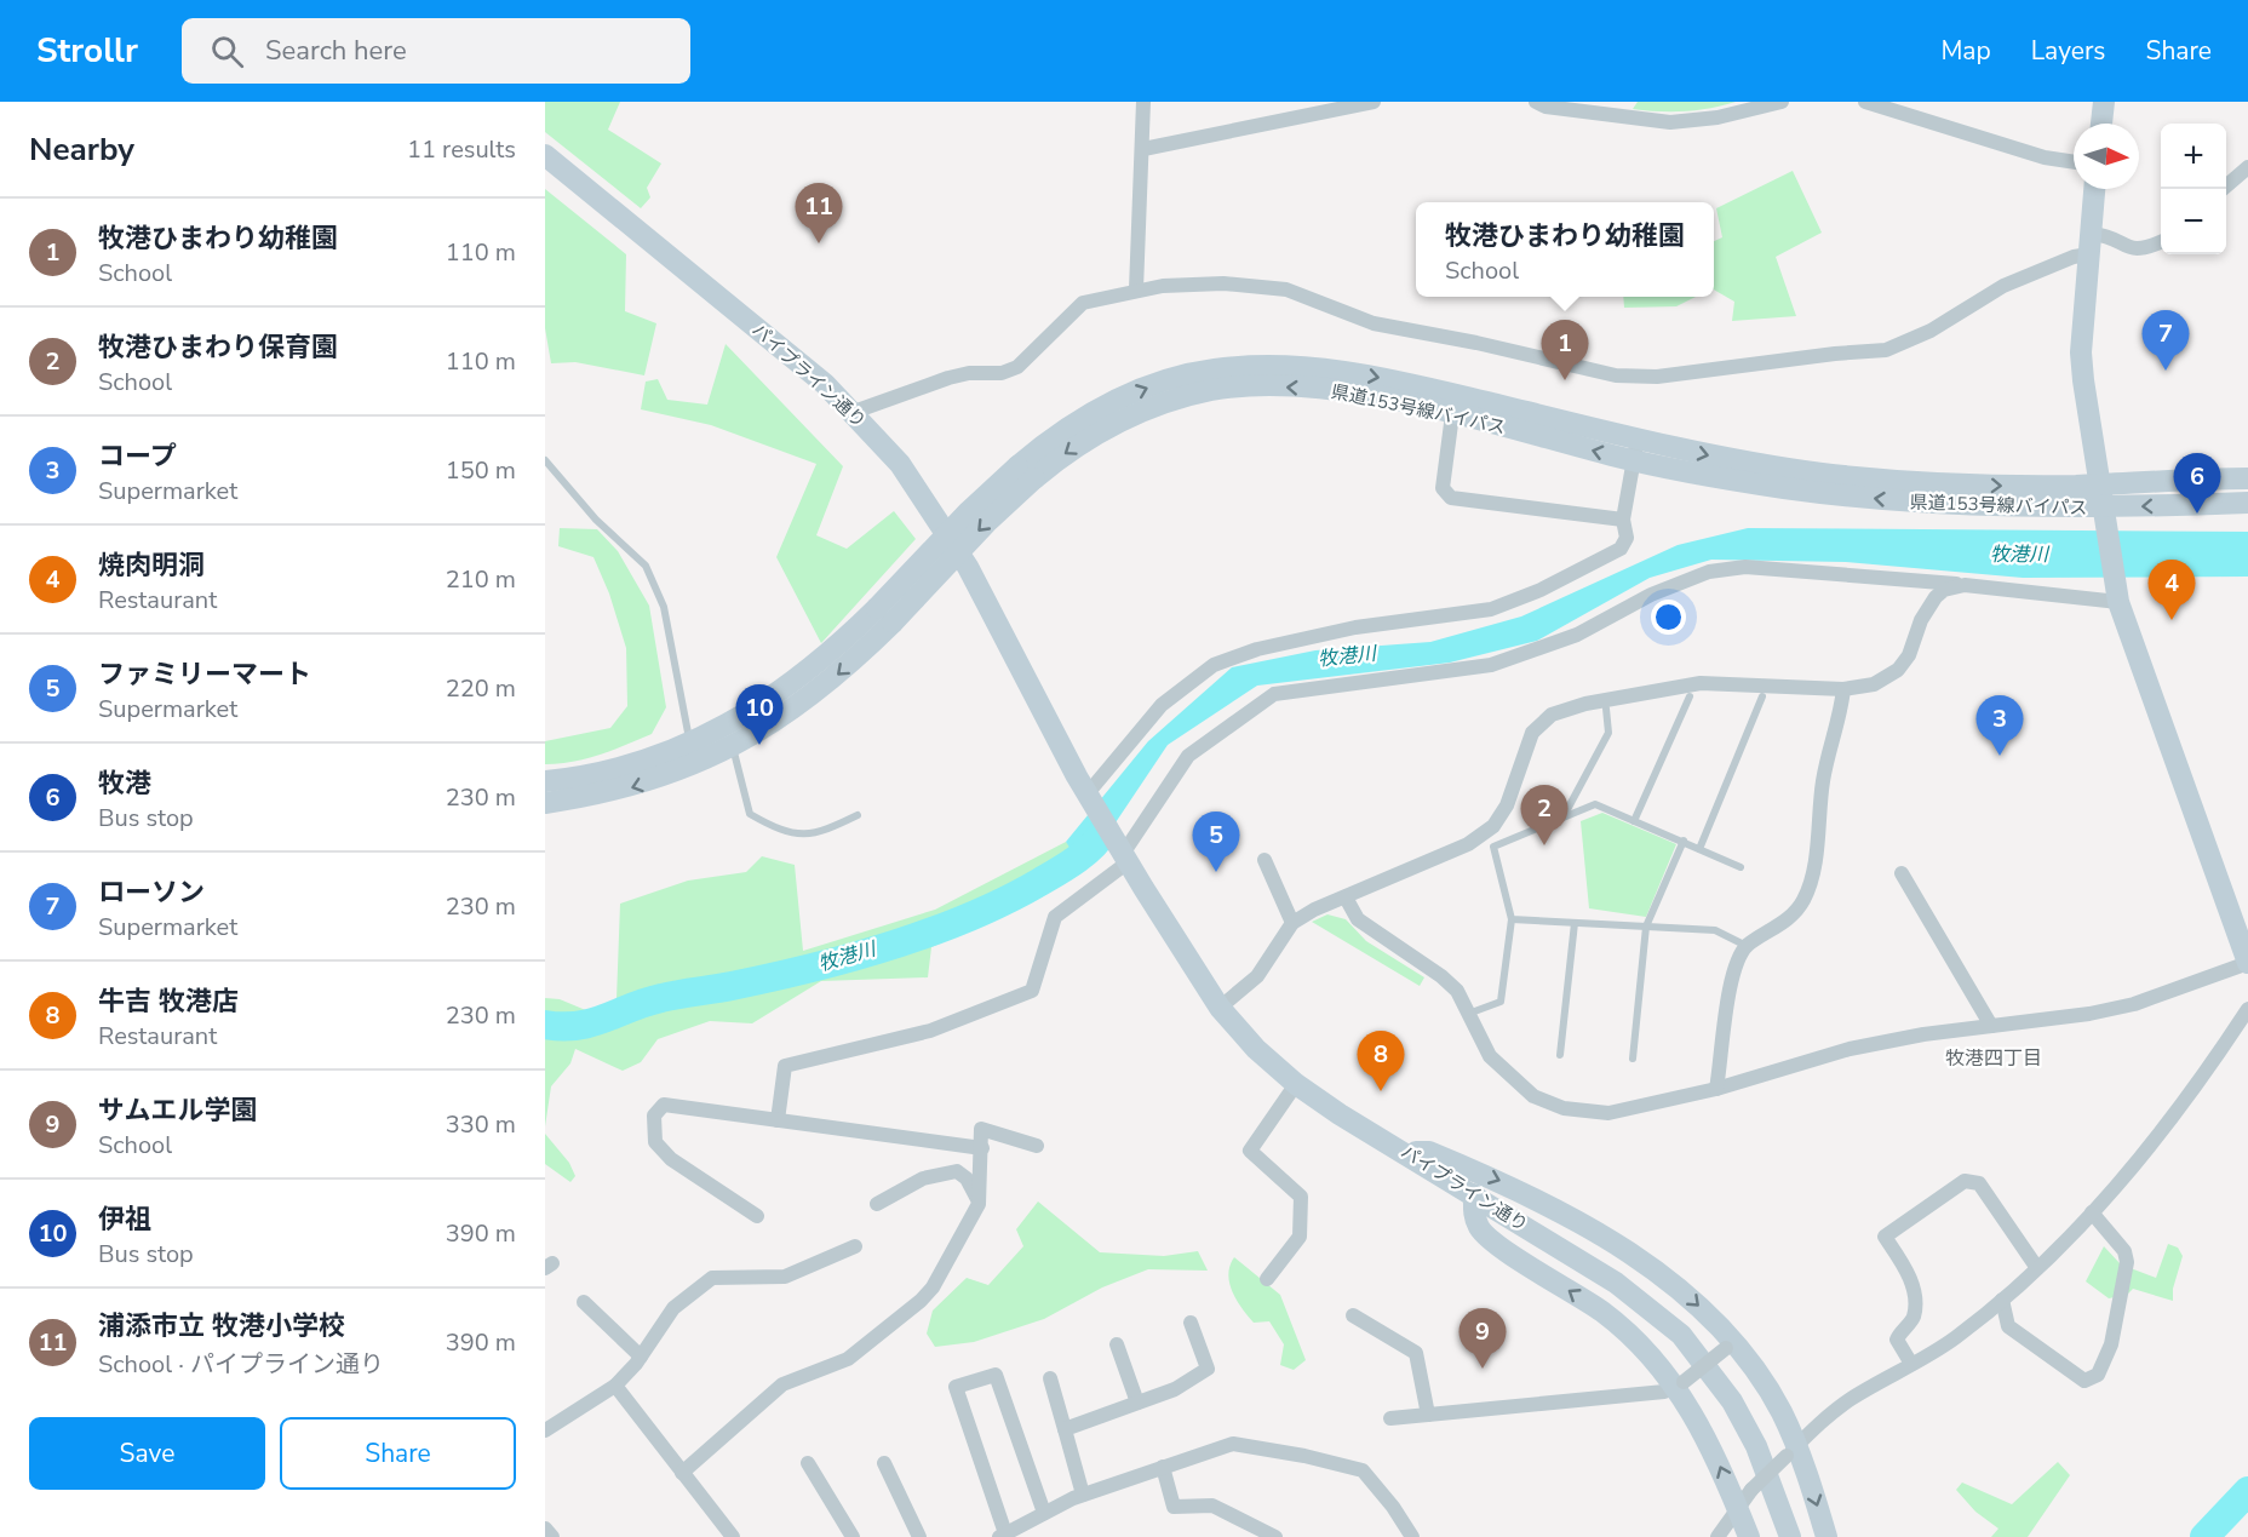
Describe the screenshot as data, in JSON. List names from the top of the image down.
{
  "streets": {
    "main road": ["パイプライン通り", "県道153号線バイパス"]
  },
  "districts": ["牧港四丁目"],
  "water": ["牧港川"],
  "north": "right",
  "page": {
    "header": "Strollr",
    "search": "Search here",
    "nav": ["Map", "Layers", "Share"],
    "heading": ["Nearby", "11 results"],
    "map_buttons": ["+", "−"],
    "pins": [
      "11",
      "7",
      "1",
      "6",
      "4",
      "10",
      "3",
      "2",
      "5",
      "8",
      "9"
    ],
    "list": [
      {
        "mark": "1",
        "name": "牧港ひまわり幼稚園",
        "note": "School",
        "value": "110 m"
      },
      {
        "mark": "2",
        "name": "牧港ひまわり保育園",
        "note": "School",
        "value": "110 m"
      },
      {
        "mark": "3",
        "name": "コープ",
        "note": "Supermarket",
        "value": "150 m"
      },
      {
        "mark": "4",
        "name": "焼肉明洞",
        "note": "Restaurant",
        "value": "210 m"
      },
      {
        "mark": "5",
        "name": "ファミリーマート",
        "note": "Supermarket",
        "value": "220 m"
      },
      {
        "mark": "6",
        "name": "牧港",
        "note": "Bus stop",
        "value": "230 m"
      },
      {
        "mark": "7",
        "name": "ローソン",
        "note": "Supermarket",
        "value": "230 m"
      },
      {
        "mark": "8",
        "name": "牛吉 牧港店",
        "note": "Restaurant",
        "value": "230 m"
      },
      {
        "mark": "9",
        "name": "サムエル学園",
        "note": "School",
        "value": "330 m"
      },
      {
        "mark": "10",
        "name": "伊祖",
        "note": "Bus stop",
        "value": "390 m"
      },
      {
        "mark": "11",
        "name": "浦添市立 牧港小学校",
        "note": "School · パイプライン通り",
        "value": "390 m"
      }
    ],
    "popup": ["牧港ひまわり幼稚園", "School"],
    "buttons": ["Save", "Share"]
  }
}
